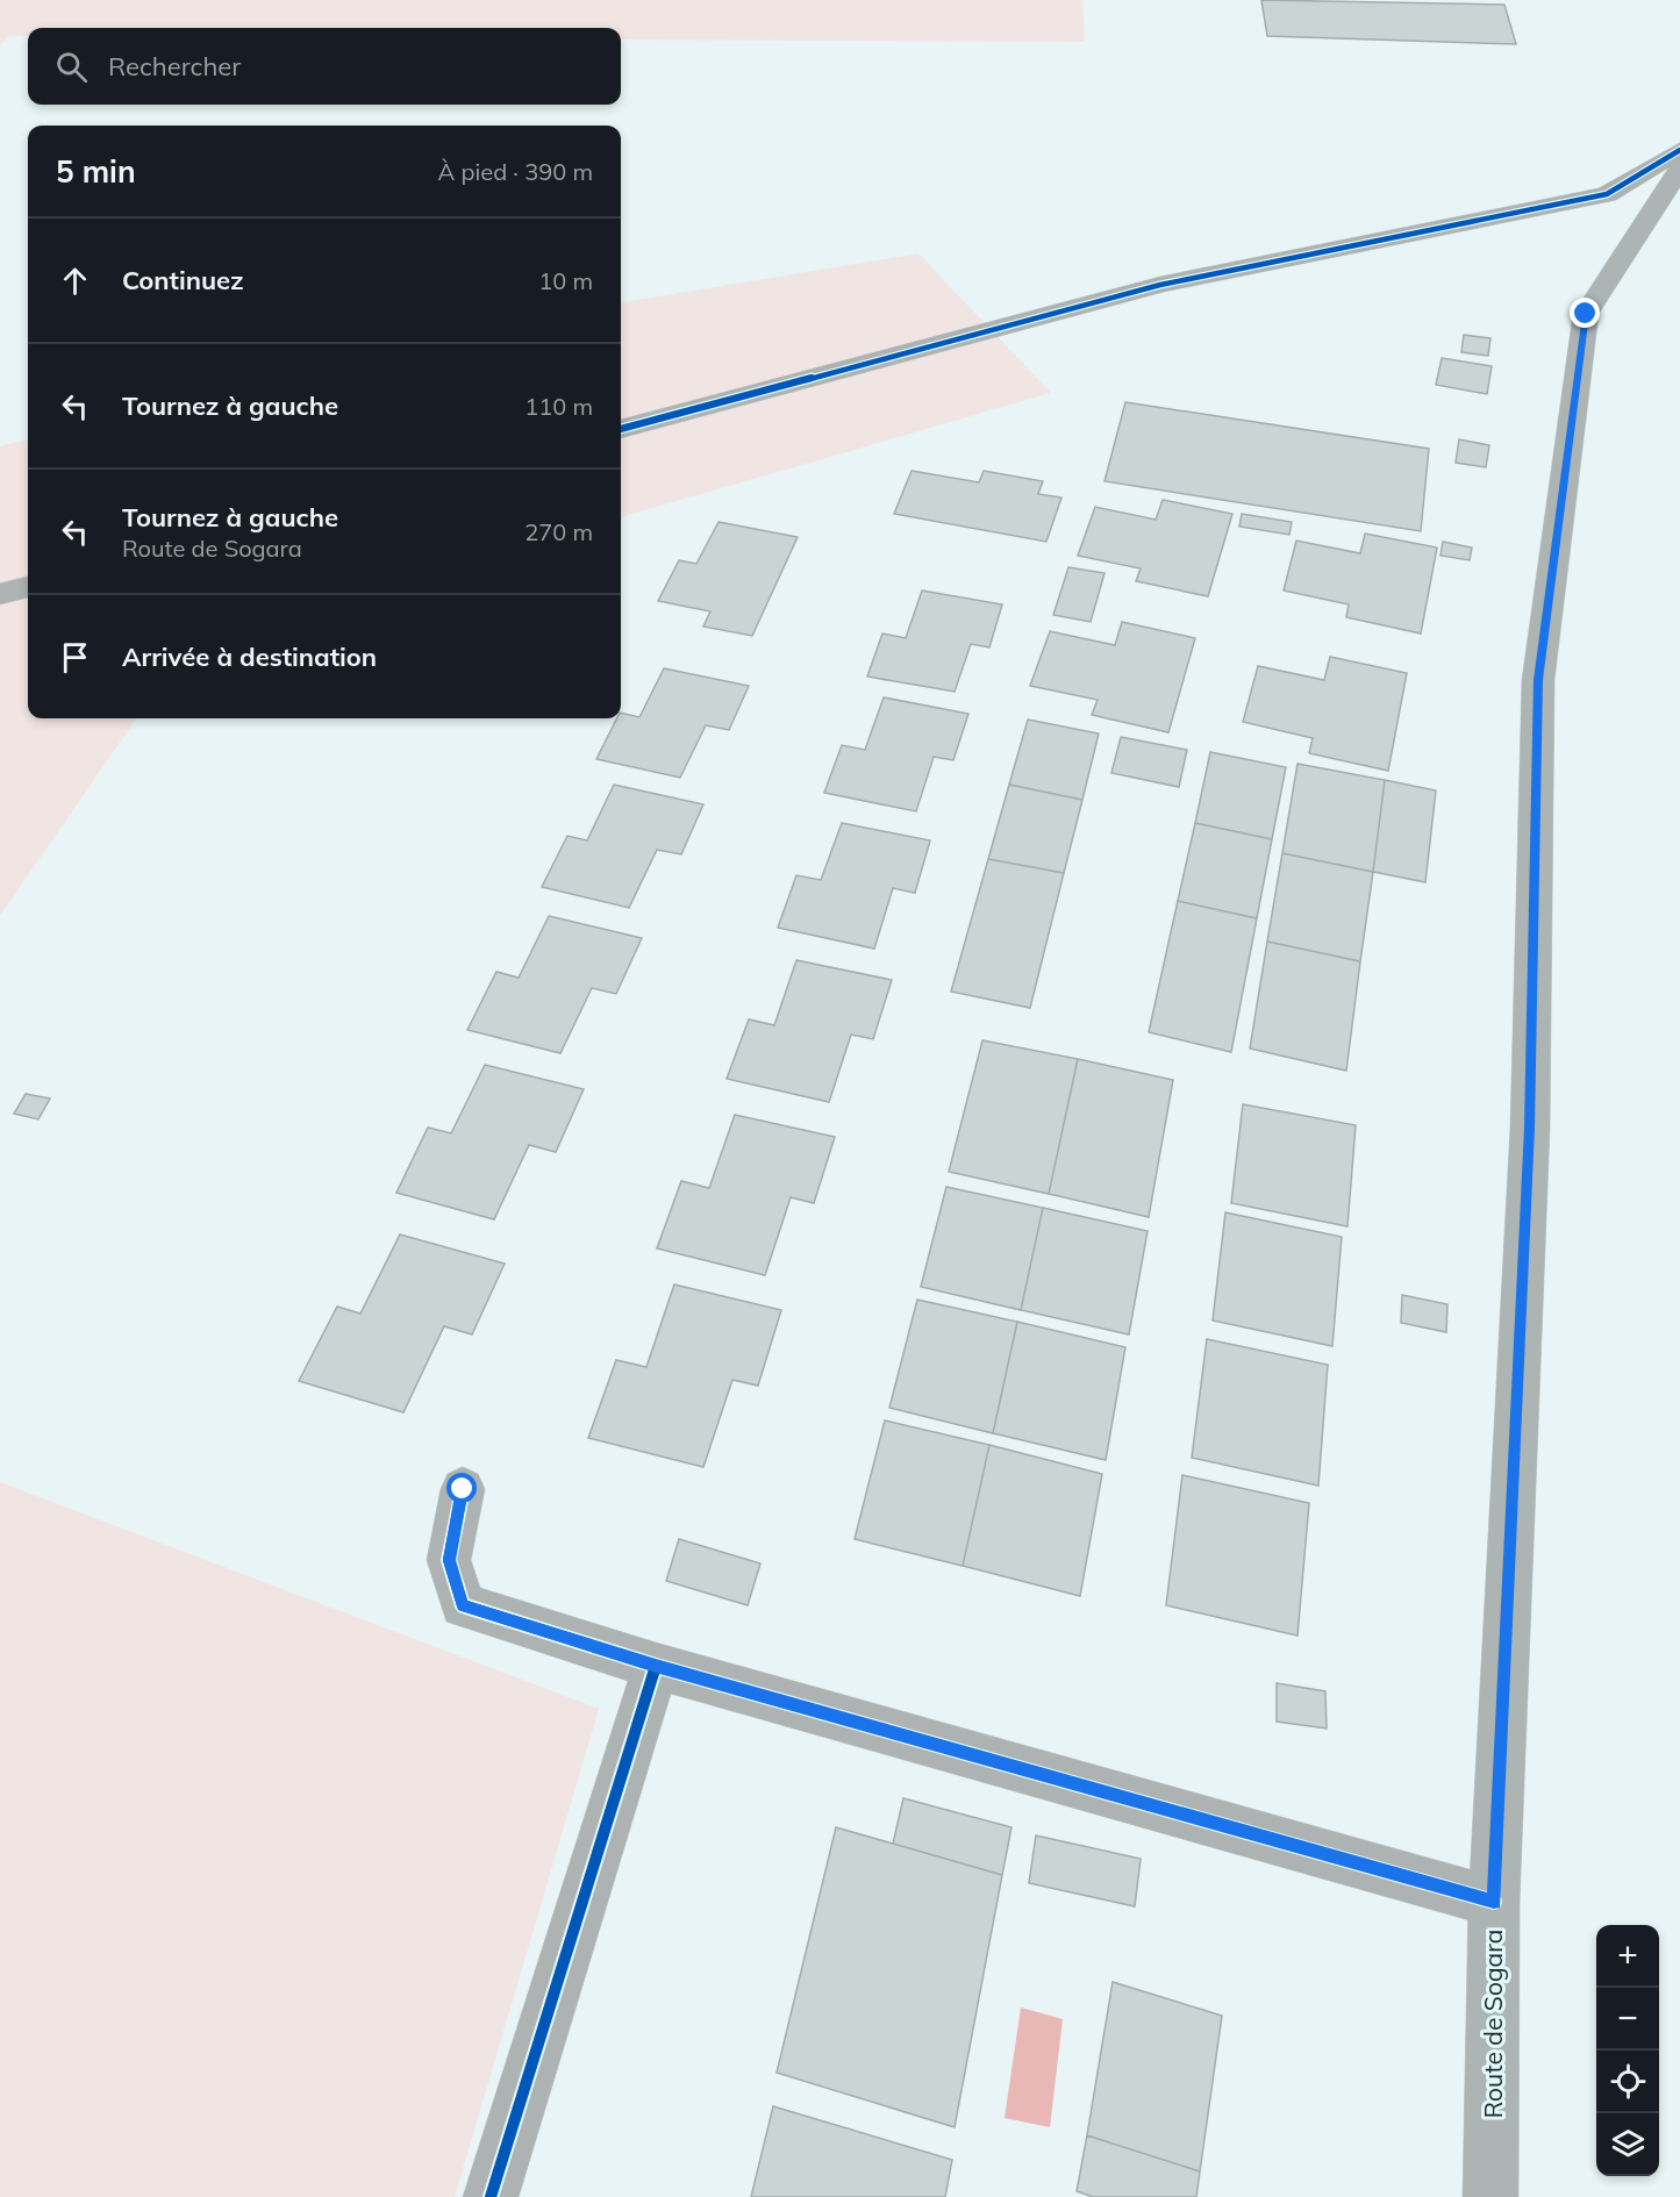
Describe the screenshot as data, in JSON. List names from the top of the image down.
{
  "streets": {
    "main road": ["Route de Sogara"]
  },
  "page": {
    "search": "Rechercher",
    "heading": ["5 min", "À pied · 390 m"],
    "list": [
      ["Continuez", "10 m"],
      ["Tournez à gauche", "110 m"],
      ["Tournez à gauche", "Route de Sogara", "270 m"],
      "Arrivée à destination"
    ],
    "map_buttons": ["+", "−"]
  }
}
